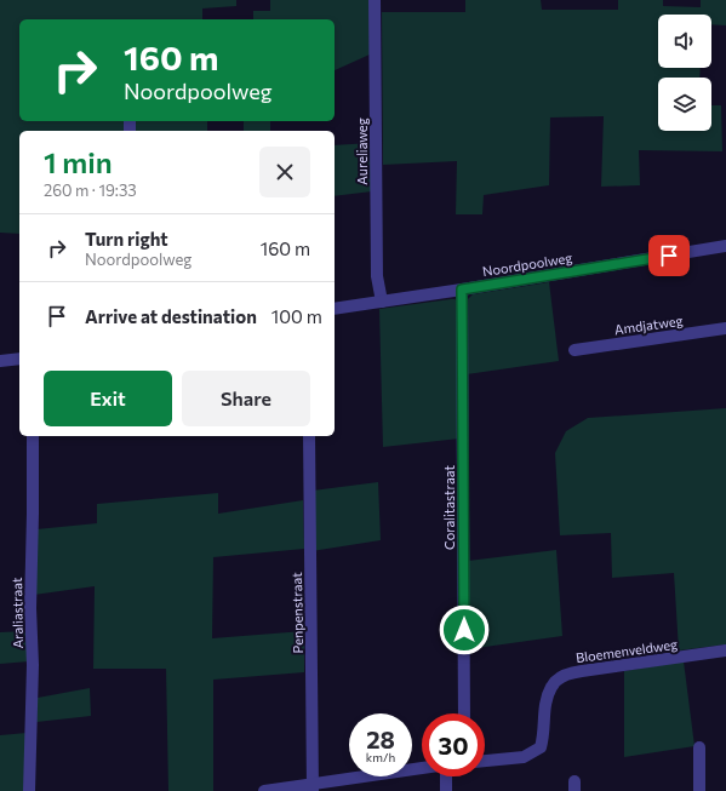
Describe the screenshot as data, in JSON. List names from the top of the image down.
{
  "streets": {
    "street": [
      "Aureliaweg",
      "Noordpoolweg",
      "Amdjatweg",
      "Coralitastraat",
      "Araliastraat",
      "Penpenstraat",
      "Bloemenveldweg"
    ]
  },
  "crossings": [
    ["Aureliaweg", "Noordpoolweg"],
    ["Noordpoolweg", "Coralitastraat"]
  ],
  "page": {
    "turn": ["160 m", "Noordpoolweg"],
    "heading": ["1 min", "260 m · 19:33"],
    "list": [
      {
        "name": "Turn right",
        "note": "Noordpoolweg",
        "value": "160 m"
      },
      {
        "name": "Arrive at destination",
        "value": "100 m"
      }
    ],
    "buttons": ["Exit", "Share"],
    "speed": "28 km/h",
    "limit": "30"
  }
}
